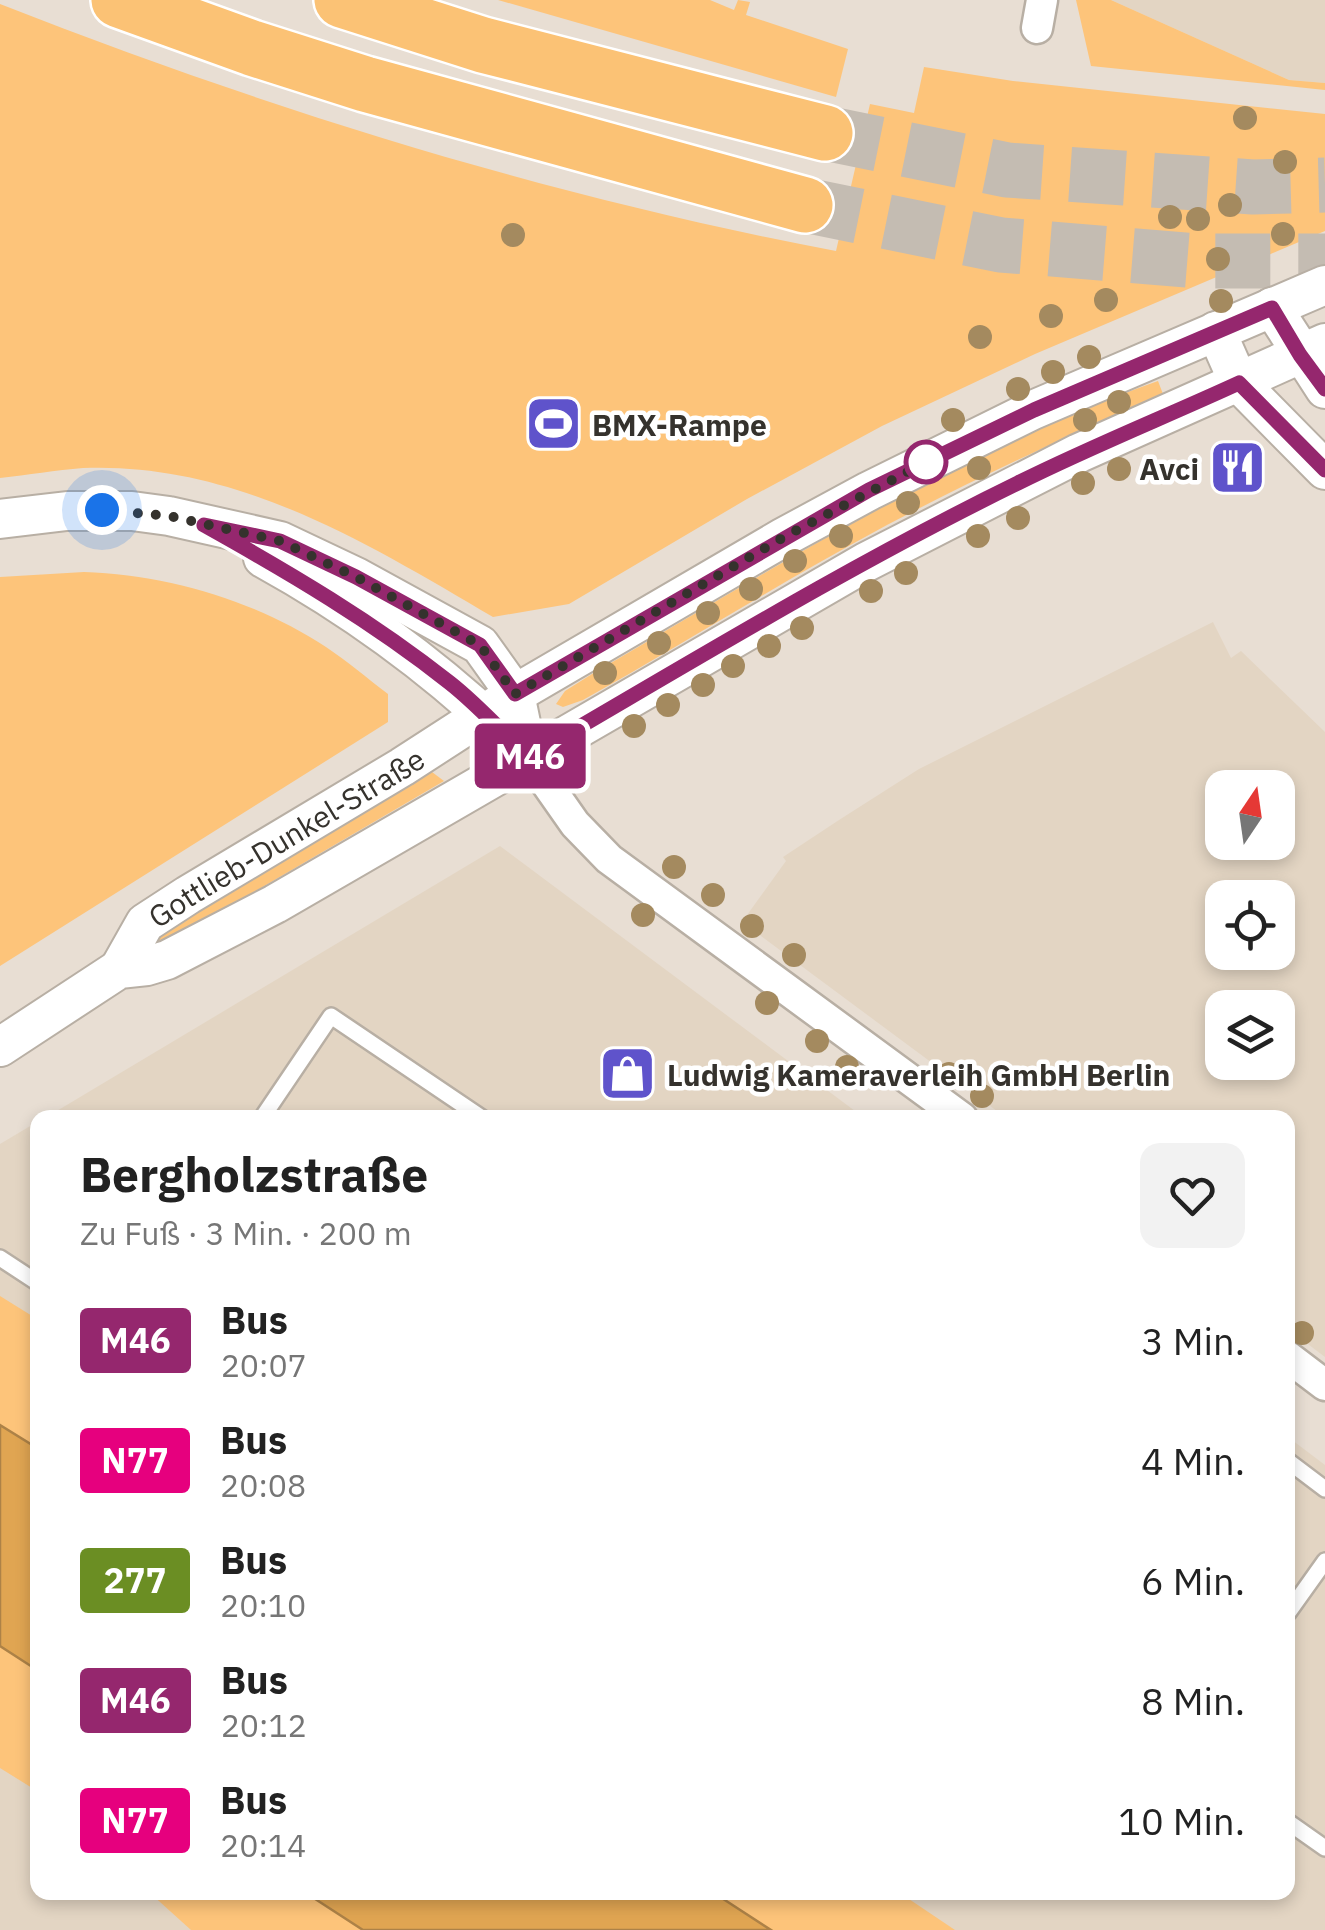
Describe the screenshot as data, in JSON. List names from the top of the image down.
{
  "streets": {
    "street": ["Gottlieb-Dunkel-Straße"]
  },
  "places": {
    "sports": ["BMX-Rampe"],
    "restaurant": ["Avci"],
    "shop": ["Ludwig Kameraverleih GmbH Berlin"]
  },
  "lines": ["bus line M46"],
  "north": "top",
  "page": {
    "on_map": "M46",
    "heading": ["Bergholzstraße", "Zu Fuß · 3 Min. · 200 m"],
    "list": [
      {
        "mark": "M46",
        "name": "Bus",
        "note": "20:07",
        "value": "3 Min."
      },
      {
        "mark": "N77",
        "name": "Bus",
        "note": "20:08",
        "value": "4 Min."
      },
      {
        "mark": "277",
        "name": "Bus",
        "note": "20:10",
        "value": "6 Min."
      },
      {
        "mark": "M46",
        "name": "Bus",
        "note": "20:12",
        "value": "8 Min."
      },
      {
        "mark": "N77",
        "name": "Bus",
        "note": "20:14",
        "value": "10 Min."
      }
    ]
  }
}
